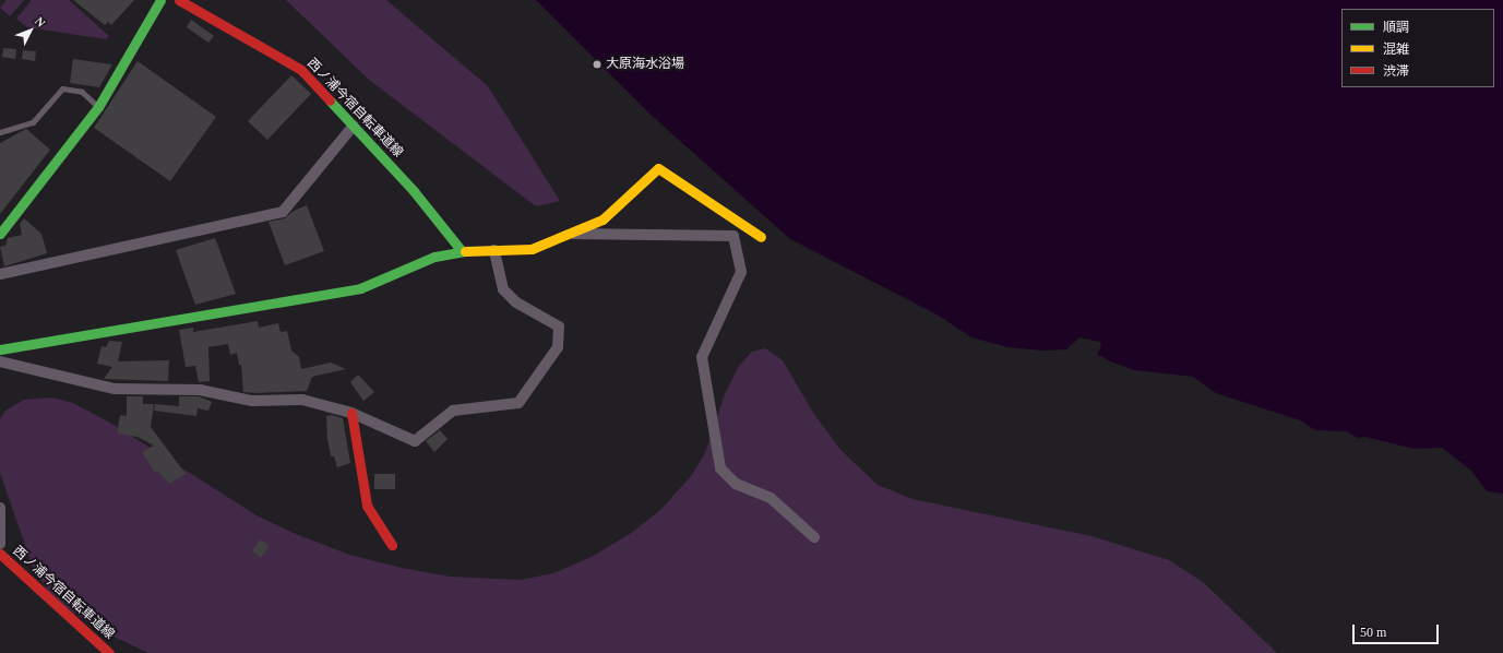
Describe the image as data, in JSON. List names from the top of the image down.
{
  "streets": {
    "street": ["西ノ浦今宿自転車道線"]
  },
  "places": ["大原海水浴場"],
  "legend": ["順調", "混雑", "渋滞"],
  "scale_bar": "50 m",
  "north": "top right"
}
